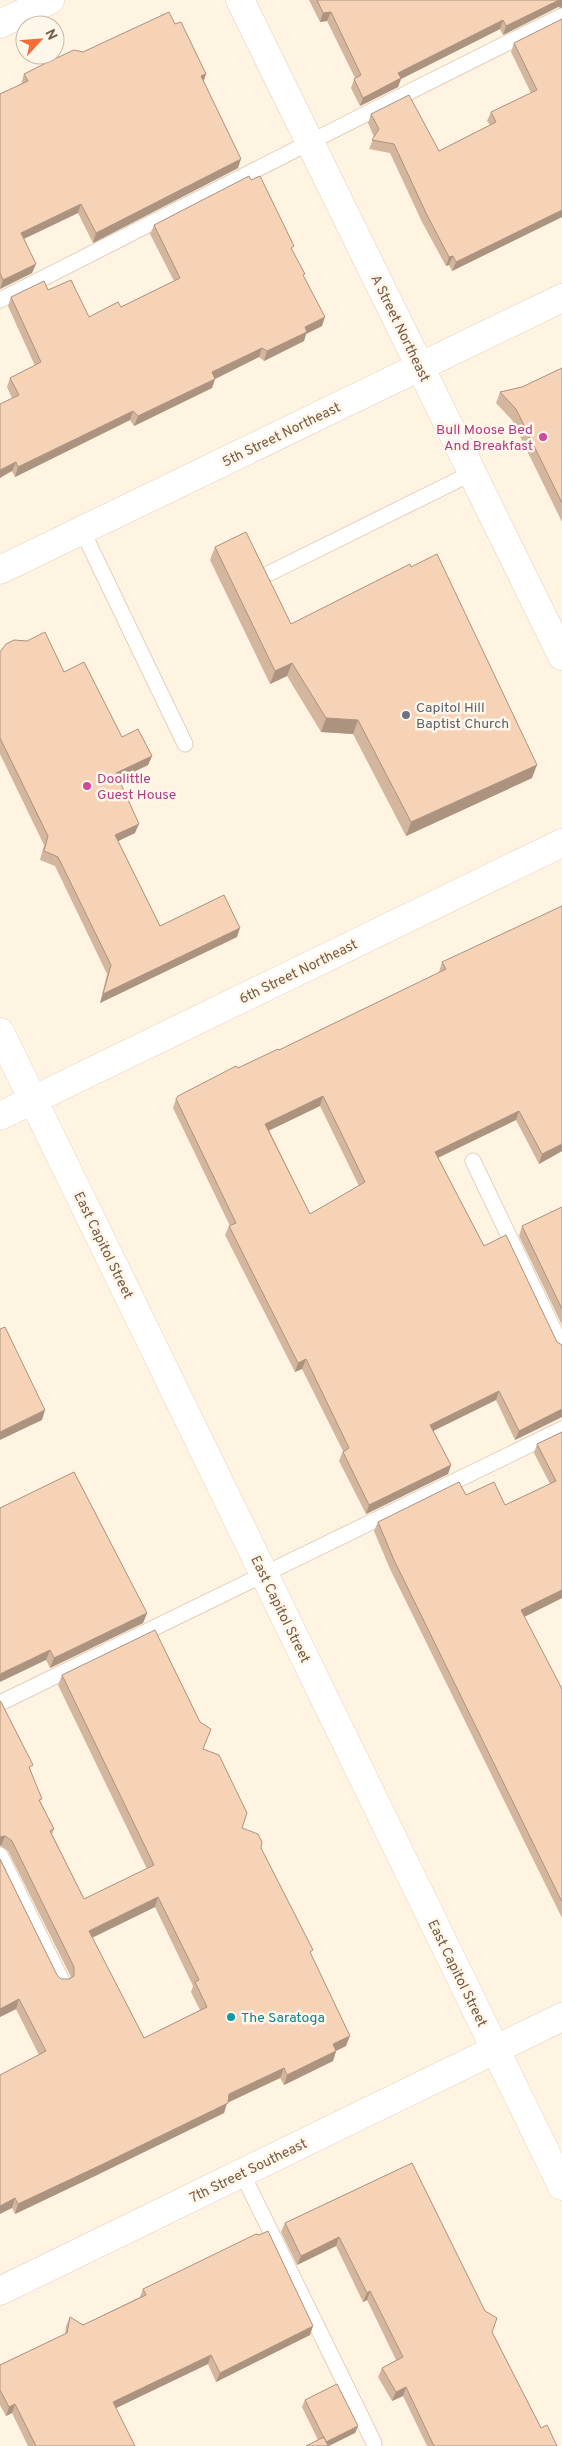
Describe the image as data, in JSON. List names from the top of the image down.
{
  "streets": {
    "street": [
      "A Street Northeast",
      "5th Street Northeast",
      "6th Street Northeast",
      "East Capitol Street",
      "7th Street Southeast"
    ]
  },
  "crossings": [
    ["A Street Northeast", "5th Street Northeast"],
    ["6th Street Northeast", "East Capitol Street"],
    ["East Capitol Street", "7th Street Southeast"]
  ],
  "places": [
    "Bull Moose Bed And Breakfast",
    "Capitol Hill Baptist Church",
    "Doolittle Guest House",
    "The Saratoga"
  ],
  "north": "top right"
}
